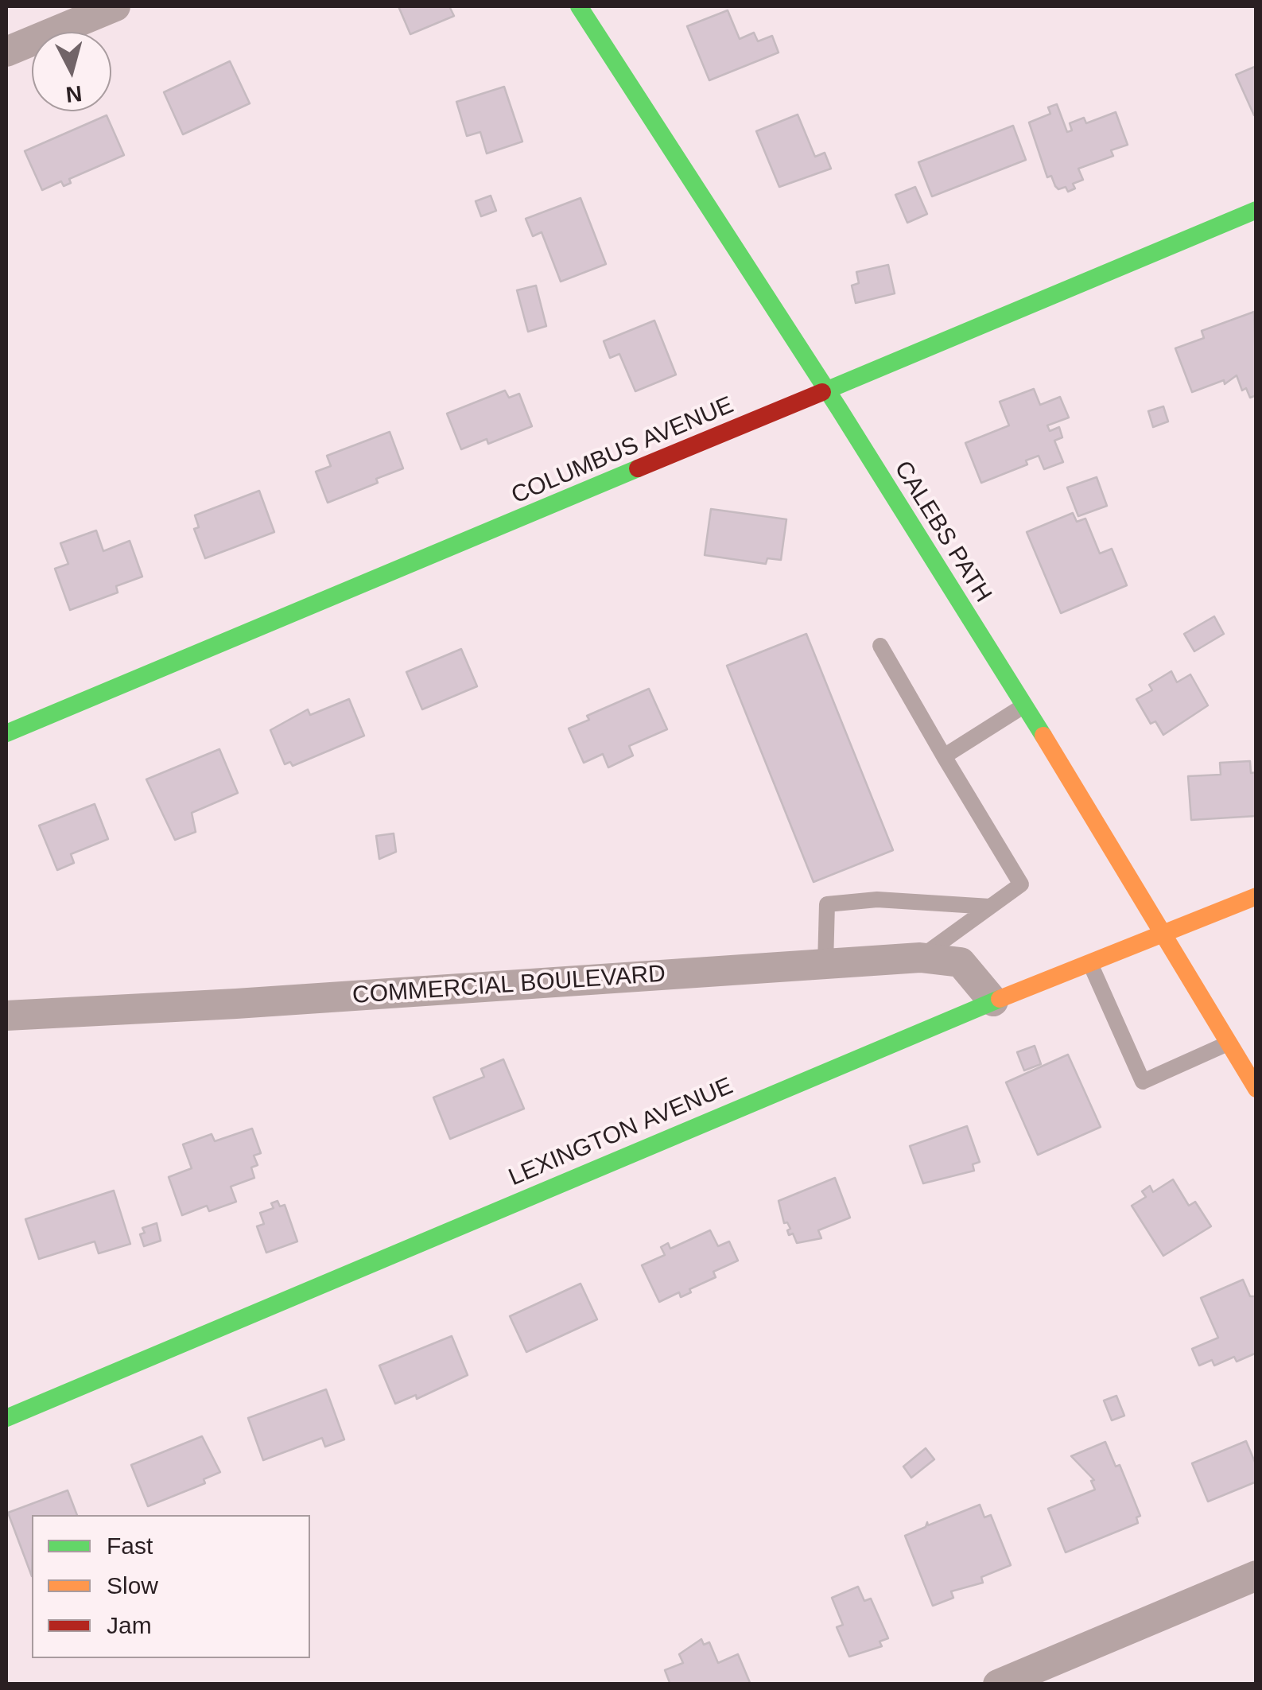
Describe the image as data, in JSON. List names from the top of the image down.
{
  "streets": {
    "street": [
      "COLUMBUS AVENUE",
      "CALEBS PATH",
      "COMMERCIAL BOULEVARD",
      "LEXINGTON AVENUE"
    ]
  },
  "crossings": [
    ["COLUMBUS AVENUE", "CALEBS PATH"],
    ["CALEBS PATH", "LEXINGTON AVENUE"],
    ["COMMERCIAL BOULEVARD", "LEXINGTON AVENUE"]
  ],
  "legend": ["Fast", "Slow", "Jam"],
  "north": "bottom"
}
